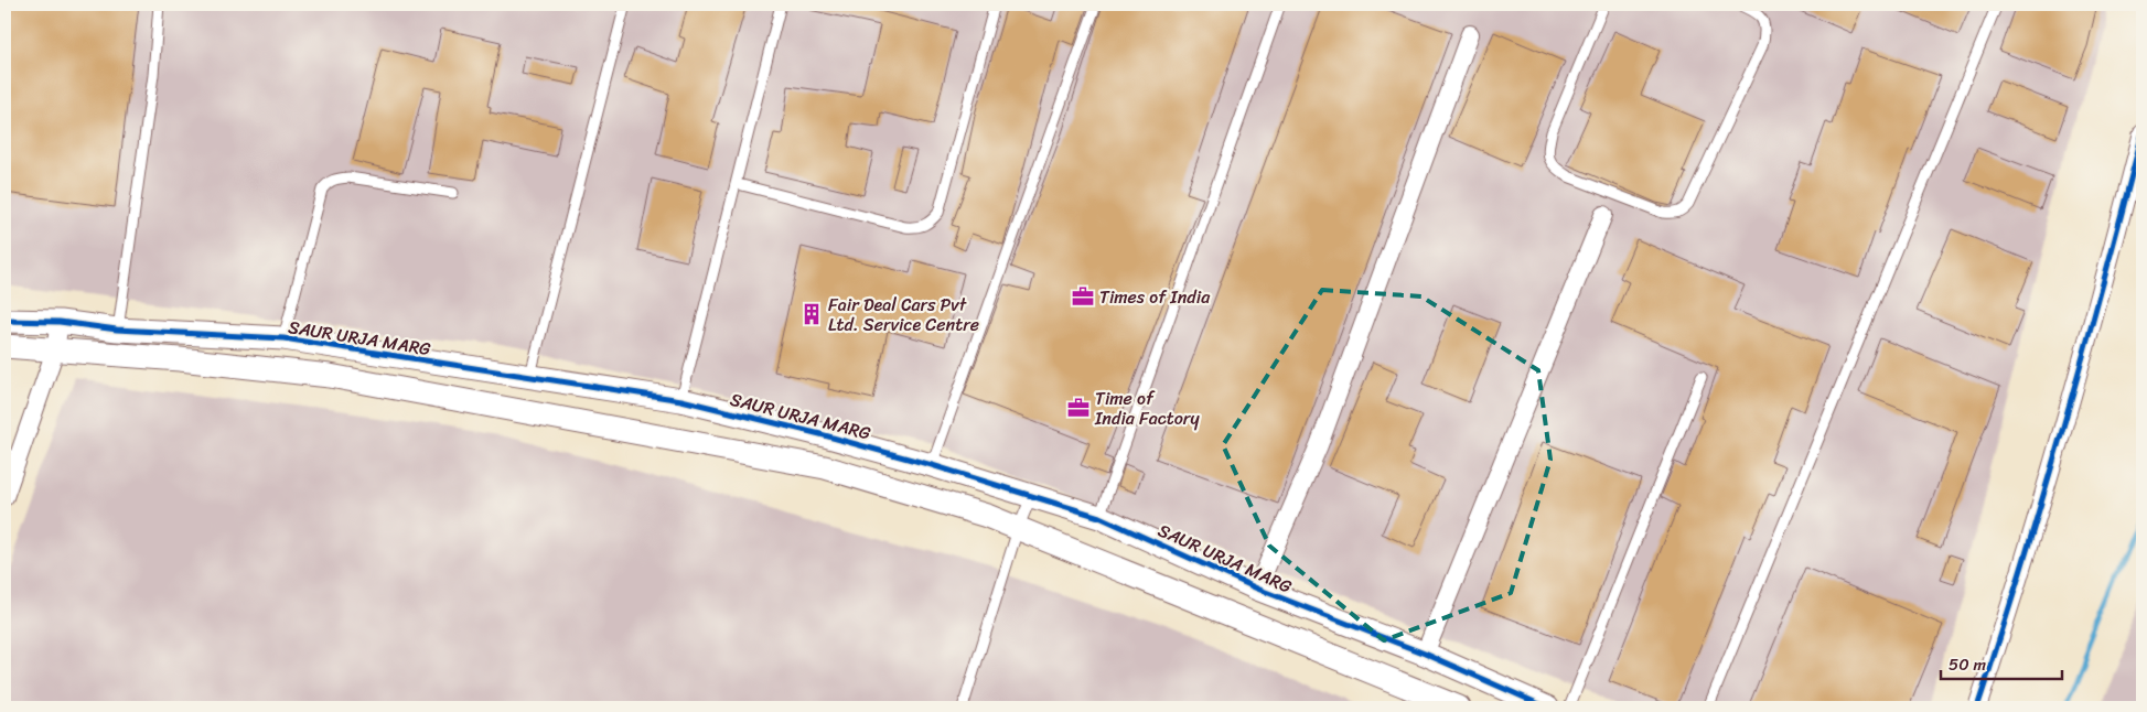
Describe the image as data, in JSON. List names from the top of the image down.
{
  "streets": {
    "street": ["SAUR URJA MARG"]
  },
  "places": {
    "office": ["Times of India", "Time of India Factory"],
    "building": ["Fair Deal Cars Pvt Ltd. Service Centre"]
  },
  "scale_bar": "50 m"
}
